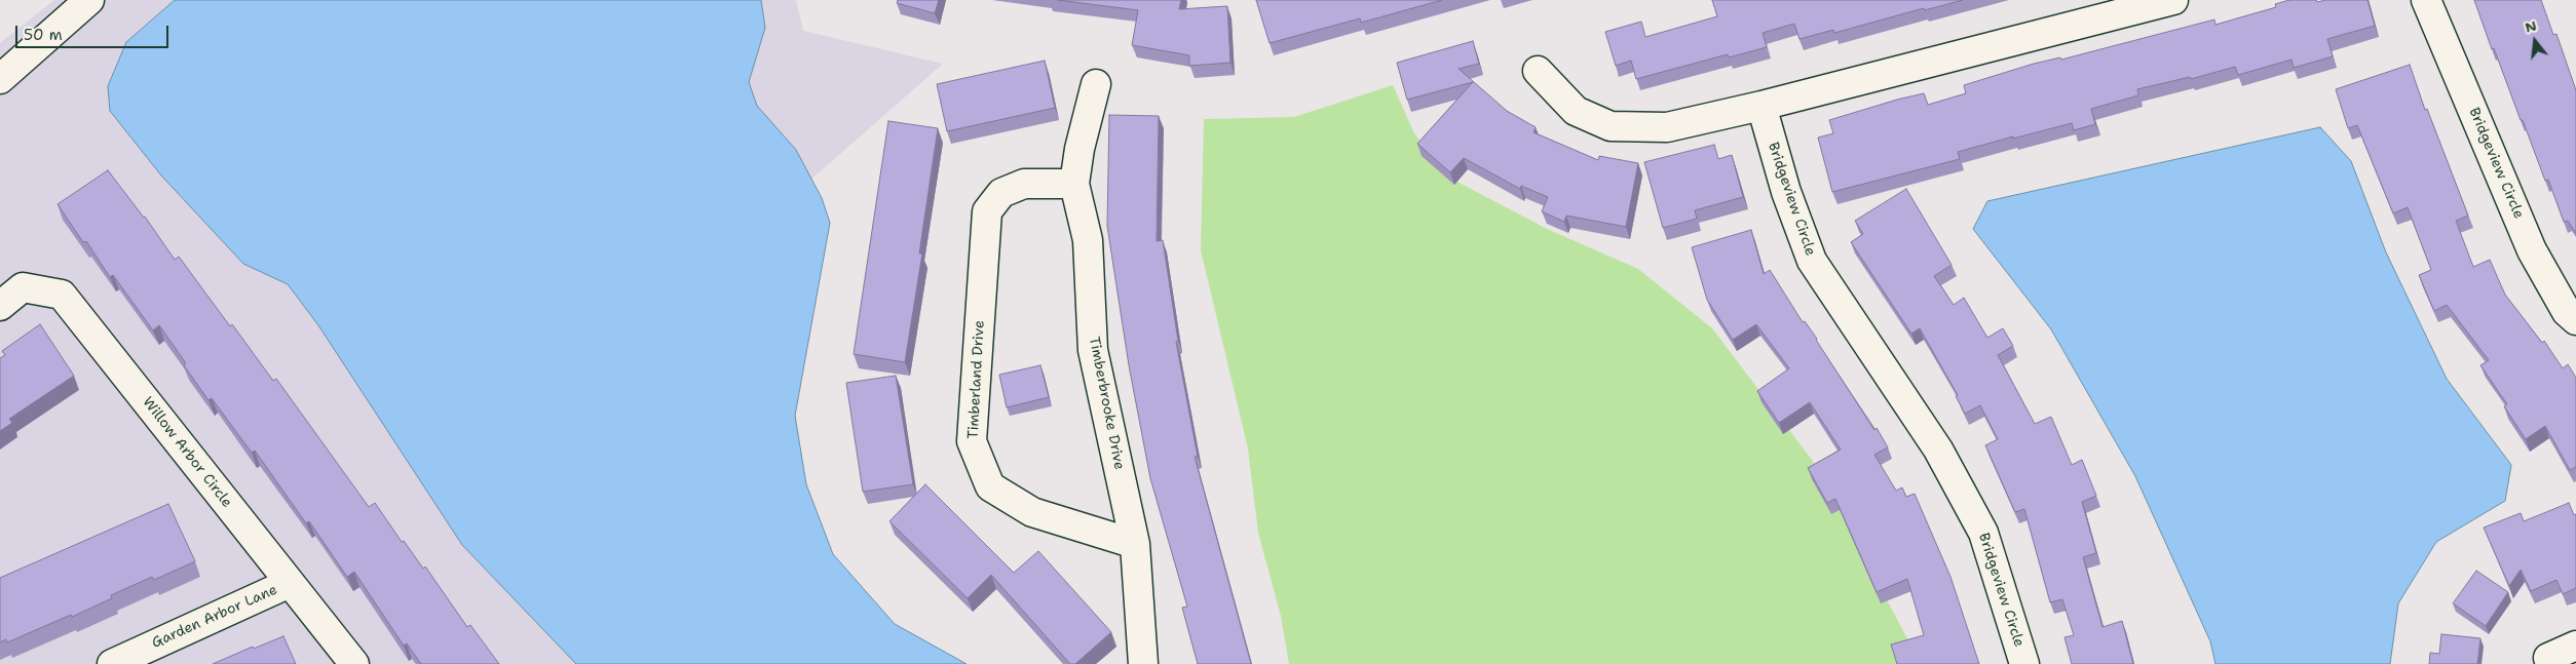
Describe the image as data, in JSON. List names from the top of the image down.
{
  "streets": {
    "street": [
      "Bridgeview Circle",
      "Timberland Drive",
      "Timberbrooke Drive",
      "Willow Arbor Circle",
      "Garden Arbor Lane"
    ]
  },
  "crossings": [
    ["Timberland Drive", "Timberbrooke Drive"],
    ["Willow Arbor Circle", "Garden Arbor Lane"]
  ],
  "scale_bar": "50 m",
  "north": "top"
}
